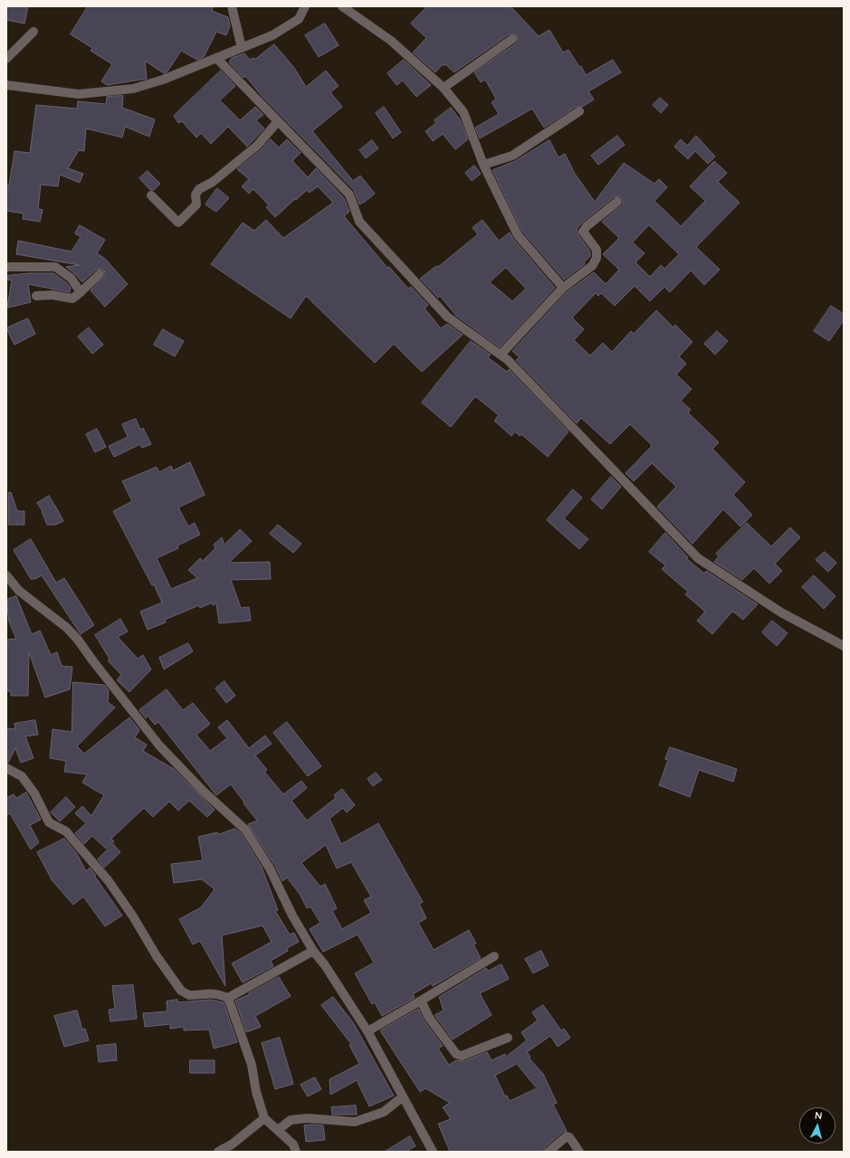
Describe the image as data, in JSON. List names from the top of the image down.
{
  "north": "top"
}
